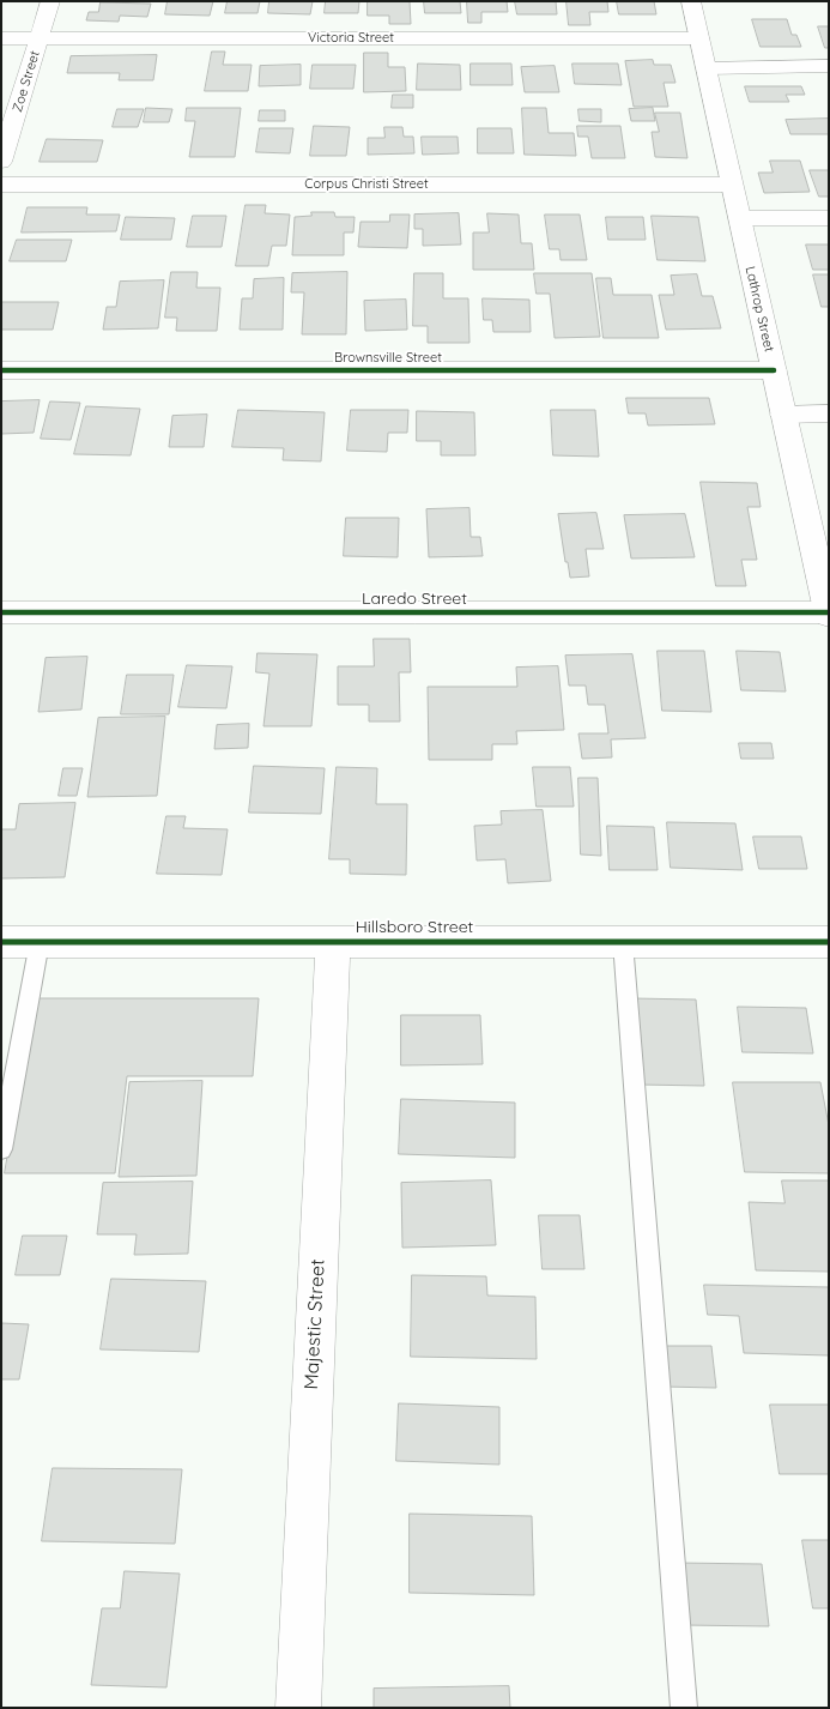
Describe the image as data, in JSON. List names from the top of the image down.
{
  "streets": {
    "street": [
      "Victoria Street",
      "Zoe Street",
      "Corpus Christi Street",
      "Lathrop Street",
      "Brownsville Street",
      "Laredo Street",
      "Hillsboro Street",
      "Majestic Street"
    ]
  },
  "crossings": [
    ["Victoria Street", "Zoe Street"],
    ["Victoria Street", "Lathrop Street"],
    ["Corpus Christi Street", "Lathrop Street"],
    ["Lathrop Street", "Brownsville Street"],
    ["Lathrop Street", "Laredo Street"],
    ["Hillsboro Street", "Majestic Street"]
  ]
}
